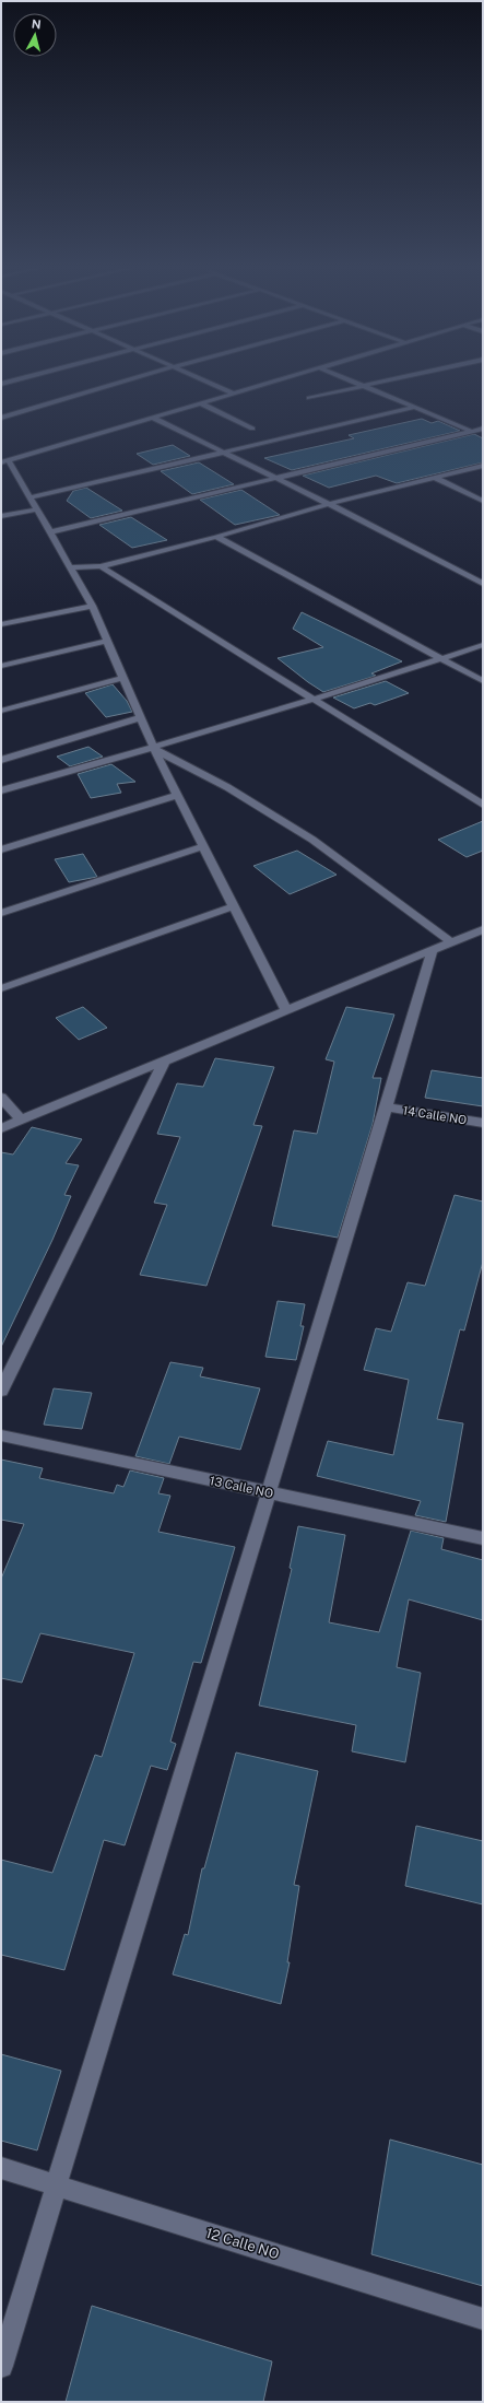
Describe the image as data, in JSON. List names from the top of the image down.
{
  "streets": {
    "street": ["14 Calle NO", "13 Calle NO", "12 Calle NO"]
  },
  "north": "top"
}
